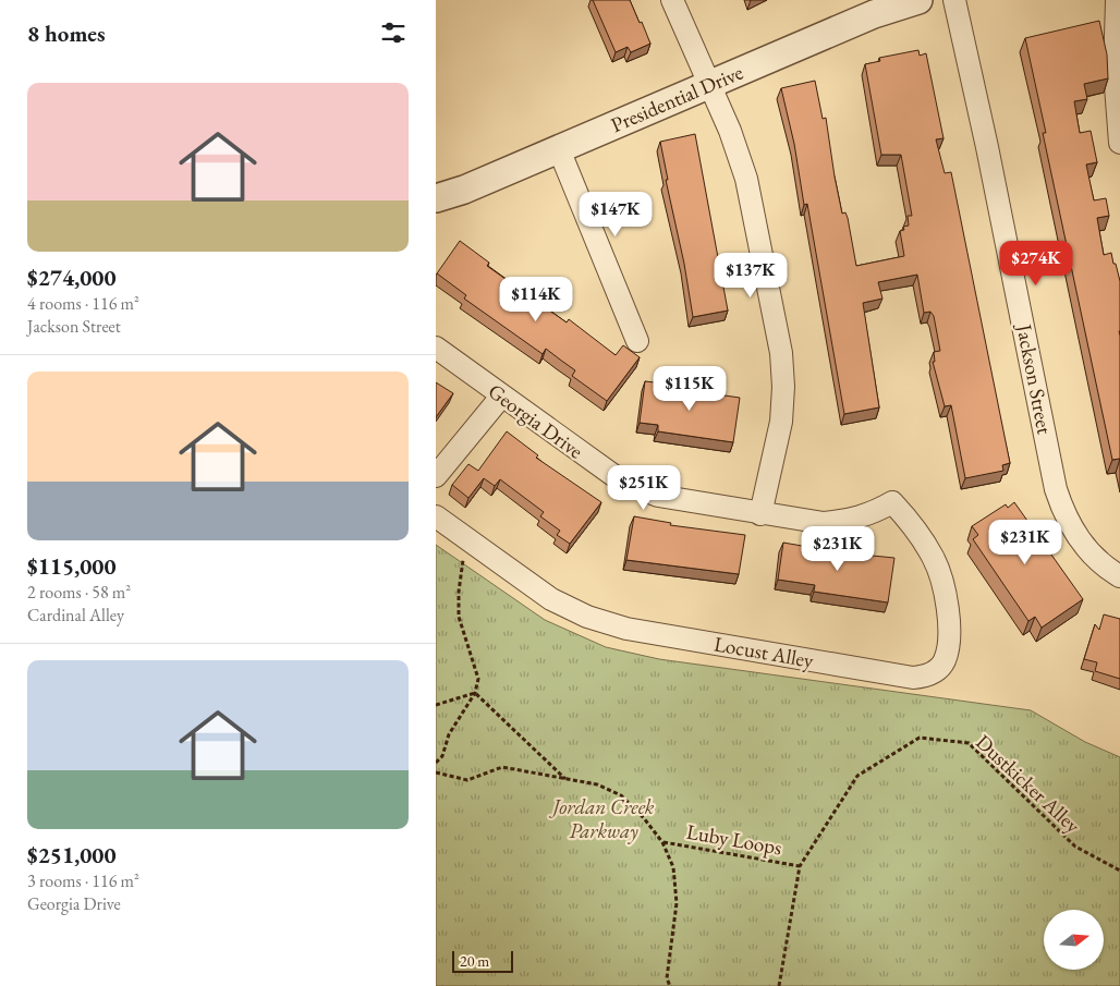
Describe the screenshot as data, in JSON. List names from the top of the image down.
{
  "streets": {
    "street": [
      "Presidential Drive",
      "Jackson Street",
      "Georgia Drive",
      "Locust Alley"
    ],
    "path": ["Dustkicker Alley", "Luby Loops"]
  },
  "crossings": [
    ["Georgia Drive", "Locust Alley"],
    ["Dustkicker Alley", "Luby Loops"]
  ],
  "parks": ["Jordan Creek Parkway"],
  "scale_bar": "20 m",
  "north": "right",
  "page": {
    "heading": "8 homes",
    "list": [
      {
        "name": "$274,000",
        "note": "4 rooms · 116 m² · Jackson Street"
      },
      {
        "name": "$115,000",
        "note": "2 rooms · 58 m² · Cardinal Alley"
      },
      {
        "name": "$251,000",
        "note": "3 rooms · 116 m² · Georgia Drive"
      }
    ],
    "price": [
      "$147K",
      "$274K",
      "$137K",
      "$114K",
      "$115K",
      "$251K",
      "$231K",
      "$231K"
    ],
    "scale": "20 m"
  }
}
